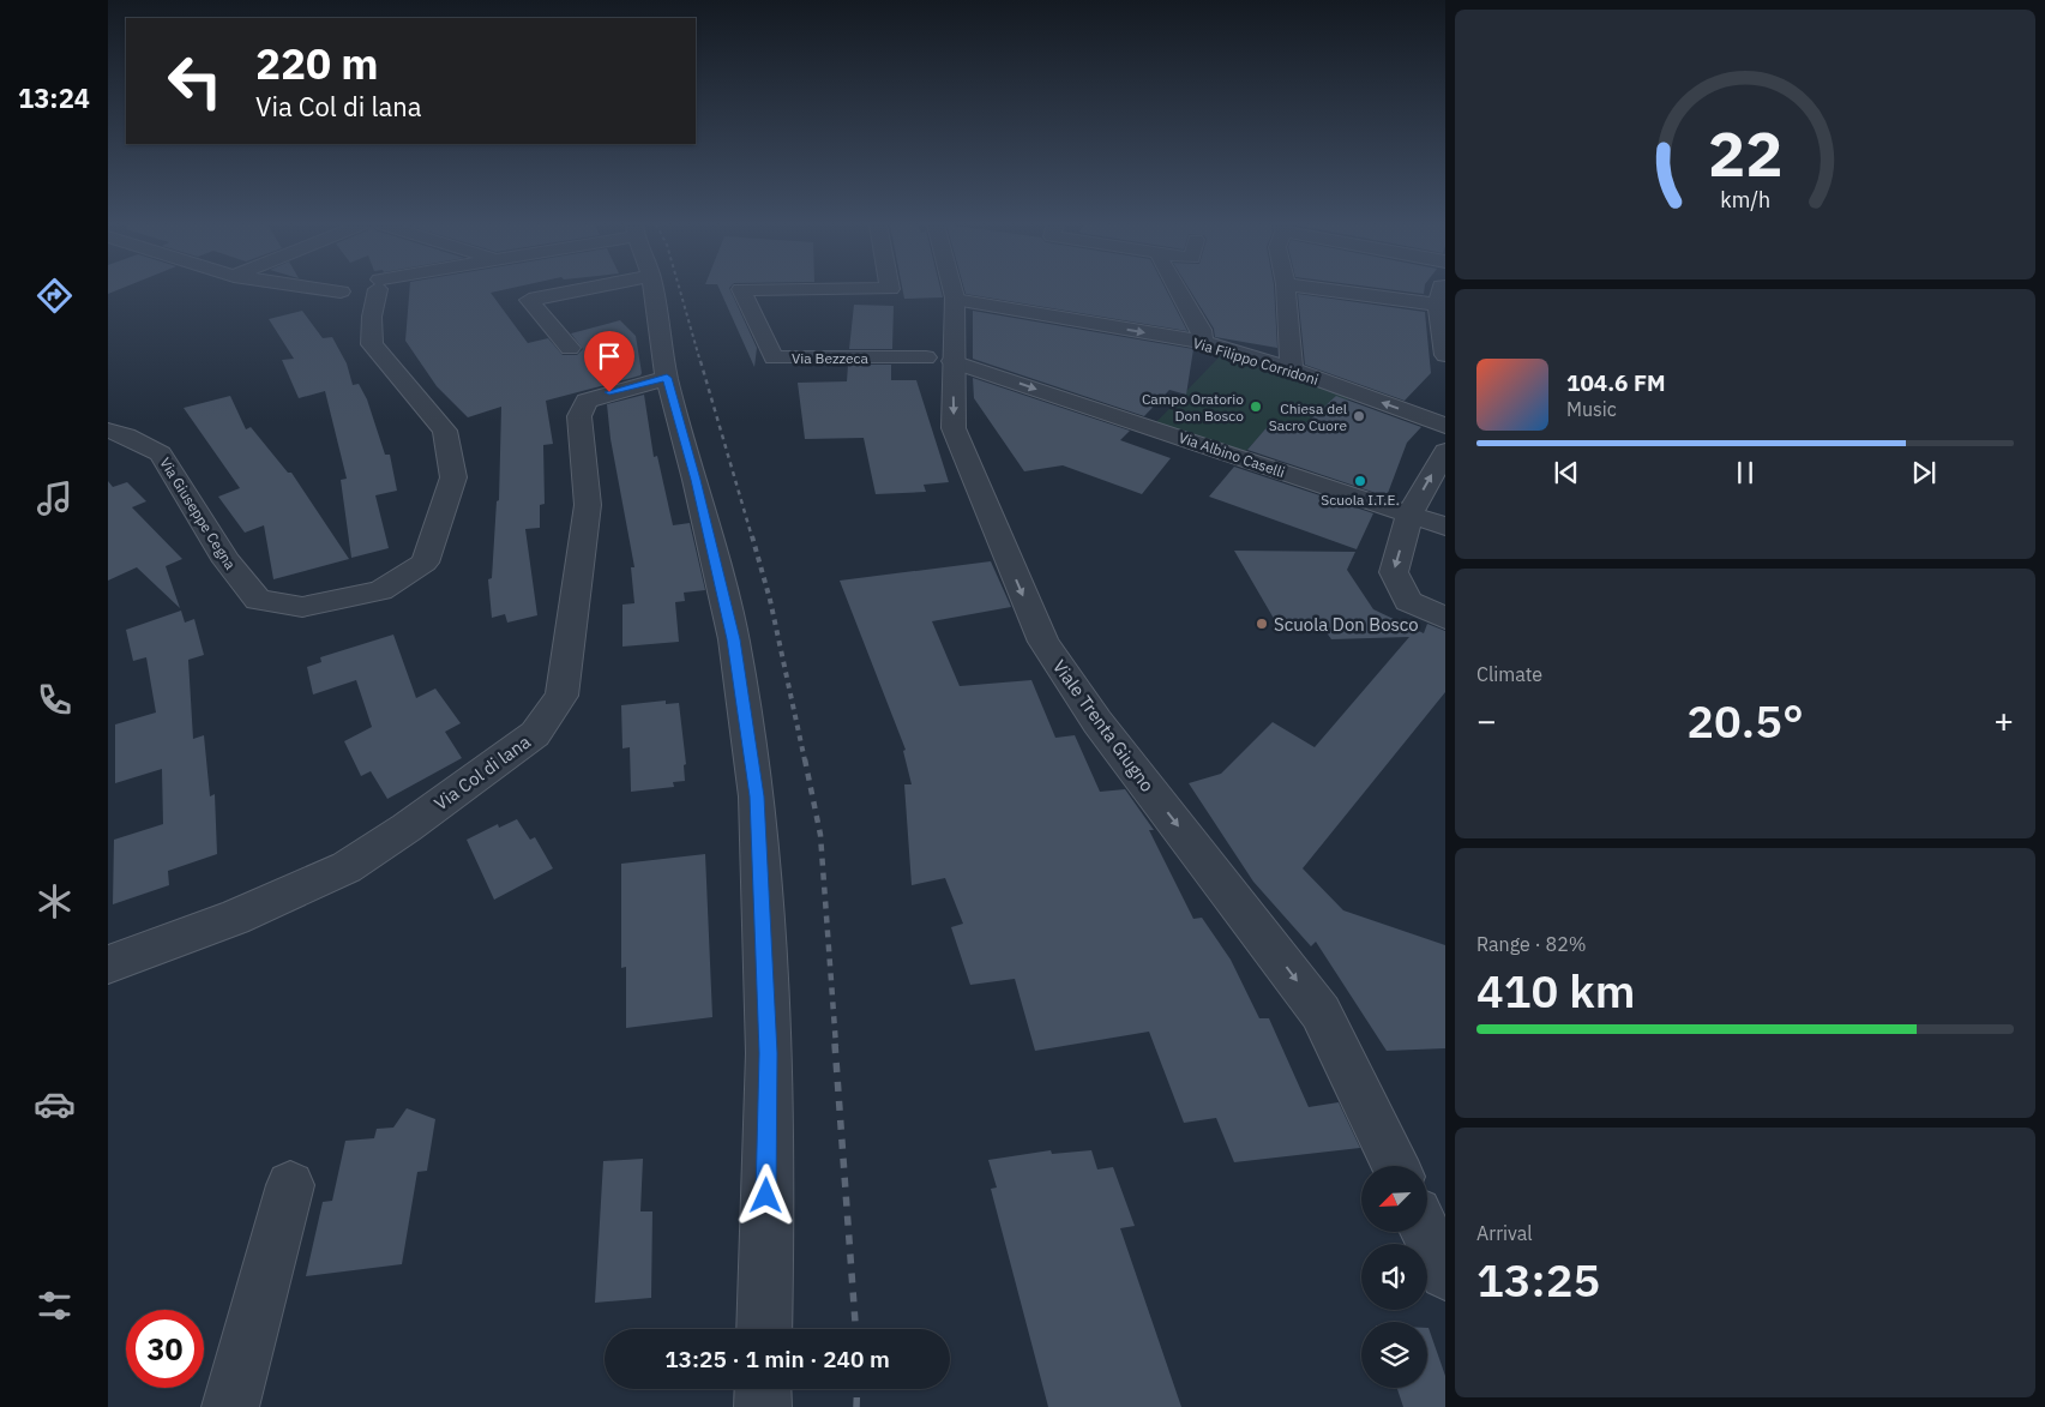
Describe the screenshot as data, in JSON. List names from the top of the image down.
{
  "streets": {
    "street": [
      "Via Bezzeca",
      "Via Filippo Corridoni",
      "Via Albino Caselli",
      "Via Giuseppe Cegna",
      "Viale Trenta Giugno",
      "Via Col di lana"
    ]
  },
  "crossings": [
    ["Via Bezzeca", "Via Albino Caselli"],
    ["Via Bezzeca", "Viale Trenta Giugno"],
    ["Via Filippo Corridoni", "Viale Trenta Giugno"],
    ["Via Albino Caselli", "Viale Trenta Giugno"]
  ],
  "one_way": ["Via Albino Caselli"],
  "places": [
    "Campo Oratorio Don Bosco",
    "Chiesa del Sacro Cuore",
    "Scuola I.T.E.",
    "Scuola Don Bosco"
  ],
  "north": "bottom left",
  "page": {
    "tabs": "13:24",
    "turn": ["220 m", "Via Col di lana"],
    "song": ["104.6 FM", "Music"],
    "tile": [
      "Climate",
      ["Range · 82%", "410 km"],
      ["Arrival", "13:25"]
    ],
    "heat": ["−", "20.5°", "+"],
    "limit": "30",
    "trip": "13:25 · 1 min · 240 m",
    "gauge": ["22", "km/h"]
  }
}
